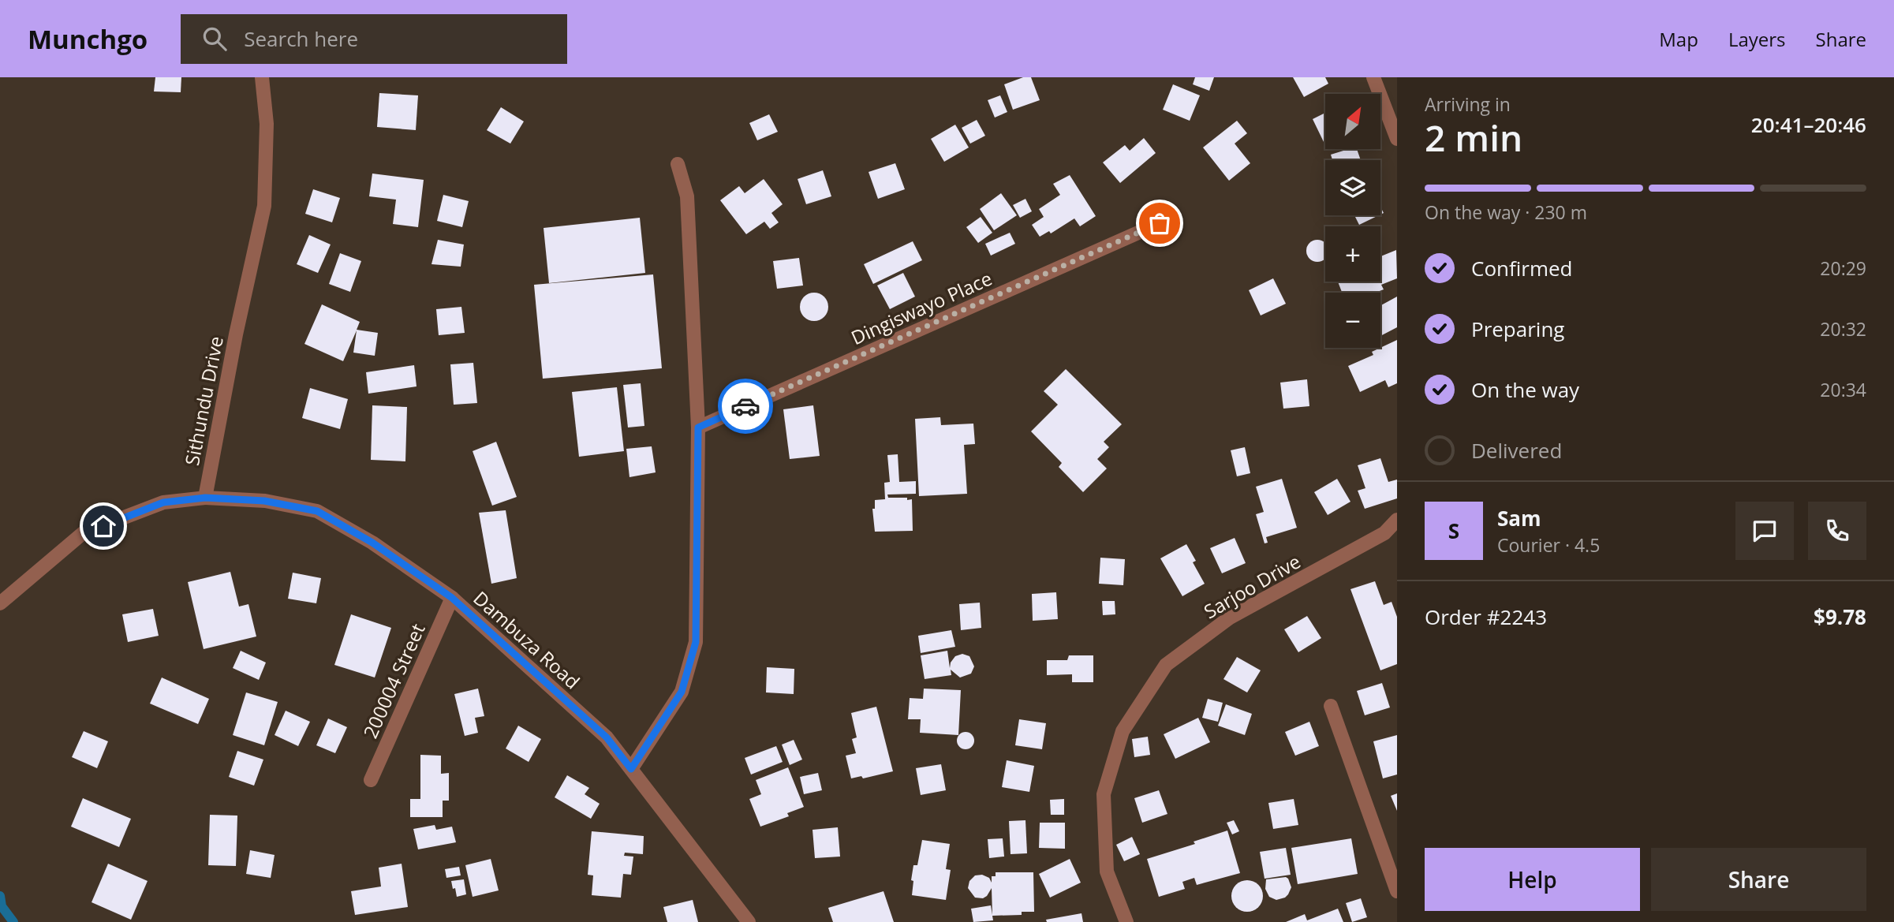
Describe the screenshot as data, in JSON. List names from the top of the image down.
{
  "streets": {
    "street": [
      "Dingiswayo Place",
      "Sithundu Drive",
      "Sarjoo Drive",
      "Dambuza Road",
      "200004 Street"
    ]
  },
  "crossings": [
    ["Sithundu Drive", "Dambuza Road"],
    ["Dambuza Road", "200004 Street"]
  ],
  "north": "top right",
  "page": {
    "header": "Munchgo",
    "search": "Search here",
    "nav": ["Map", "Layers", "Share"],
    "heading": ["2 min", "Arriving in", "20:41–20:46"],
    "panel": [
      "Sam",
      "Courier · 4.5",
      "Order #2243",
      "$9.78"
    ],
    "map_buttons": ["+", "−"],
    "bar": "On the way · 230 m",
    "list": [
      ["Confirmed", "20:29"],
      ["Preparing", "20:32"],
      ["On the way", "20:34"],
      "Delivered"
    ],
    "round": "S",
    "buttons": ["Help", "Share"]
  }
}
